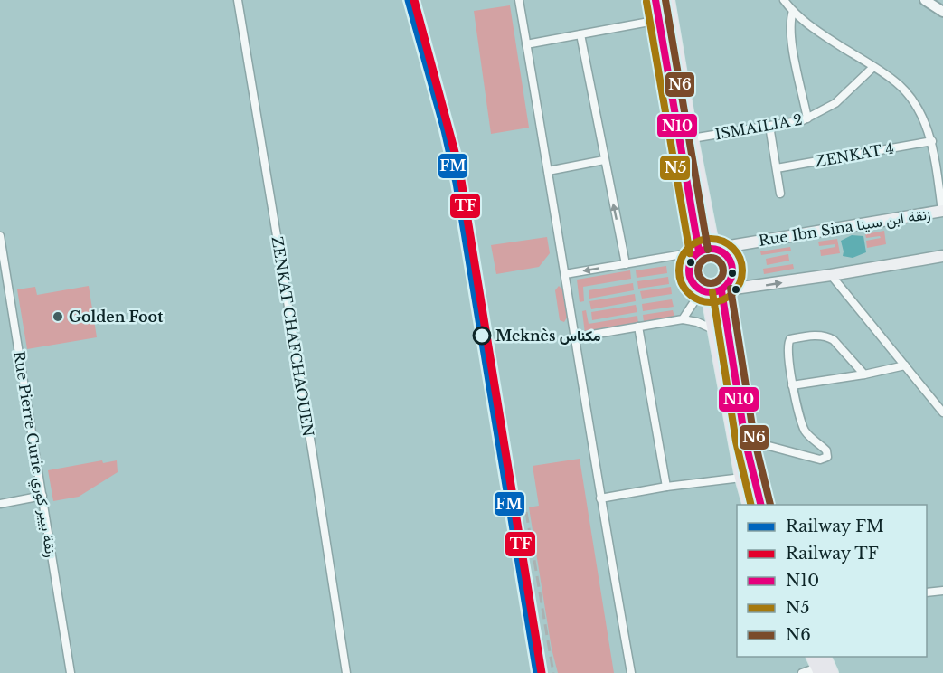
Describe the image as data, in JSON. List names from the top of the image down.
{
  "streets": {
    "main road": ["Rue Ibn Sina زنقة ابن سينا"],
    "street": [
      "ISMAILIA 2",
      "ZENKAT 4",
      "ZENKAT CHAFCHAOUEN",
      "Rue Pierre Curie زنقة بيير كوري"
    ]
  },
  "places": ["Golden Foot", "Meknès مكناس"],
  "lines": [
    "rail line FM",
    "rail line TF",
    "transit line N10",
    "transit line N6",
    "transit line N5"
  ],
  "legend": [
    "Railway FM",
    "Railway TF",
    "N10",
    "N5",
    "N6"
  ]
}
